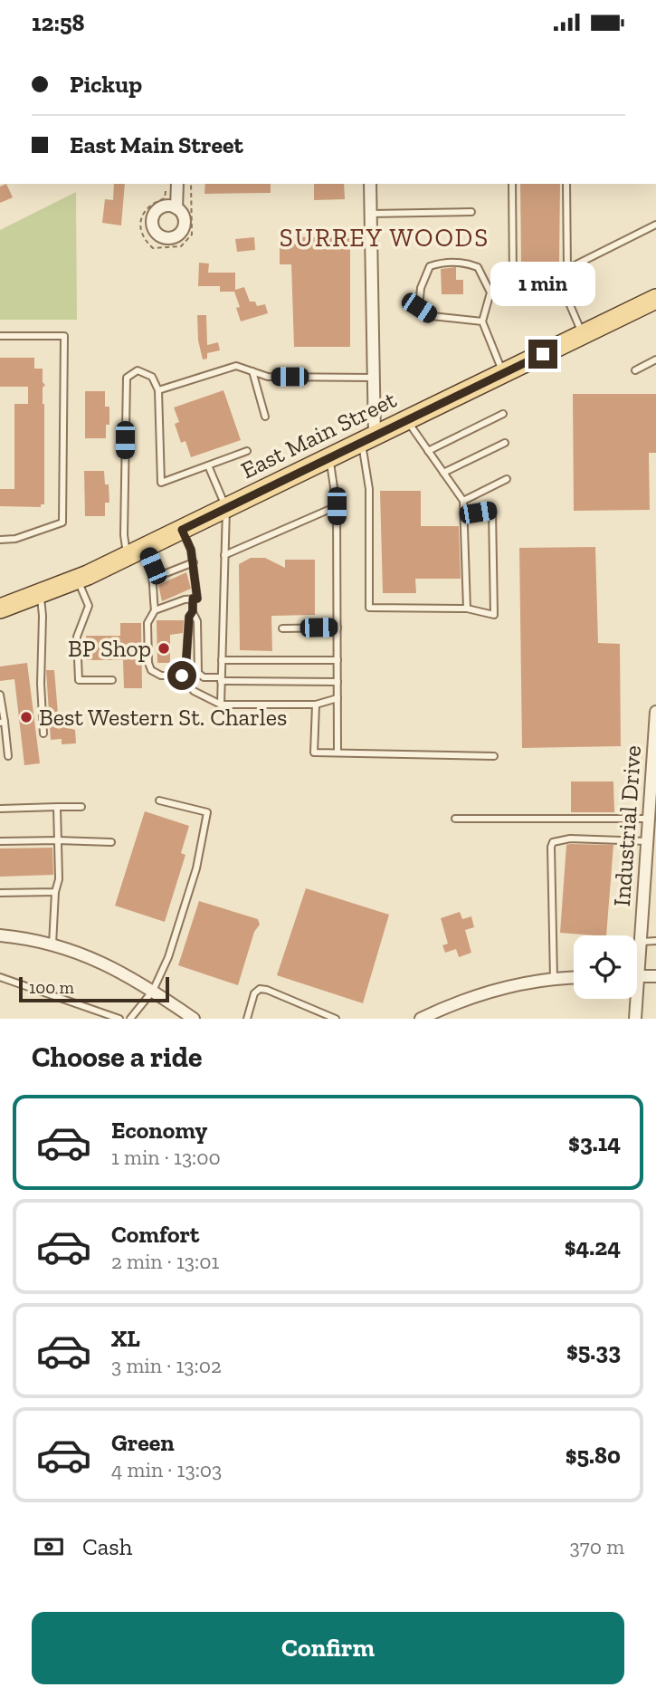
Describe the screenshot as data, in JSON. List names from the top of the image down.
{
  "streets": {
    "main road": ["East Main Street"],
    "street": ["Industrial Drive"]
  },
  "districts": ["SURREY WOODS"],
  "places": ["BP Shop", "Best Western St. Charles"],
  "scale_bar": "100 m",
  "page": {
    "status": "12:58",
    "banner": ["Pickup", "East Main Street"],
    "bubble": "1 min",
    "scale": "100 m",
    "heading": "Choose a ride",
    "list": [
      {
        "name": "Economy",
        "note": "1 min · 13:00",
        "value": "$3.14"
      },
      {
        "name": "Comfort",
        "note": "2 min · 13:01",
        "value": "$4.24"
      },
      {
        "name": "XL",
        "note": "3 min · 13:02",
        "value": "$5.33"
      },
      {
        "name": "Green",
        "note": "4 min · 13:03",
        "value": "$5.80"
      }
    ],
    "pay": ["Cash", "370 m"],
    "buttons": "Confirm"
  }
}
